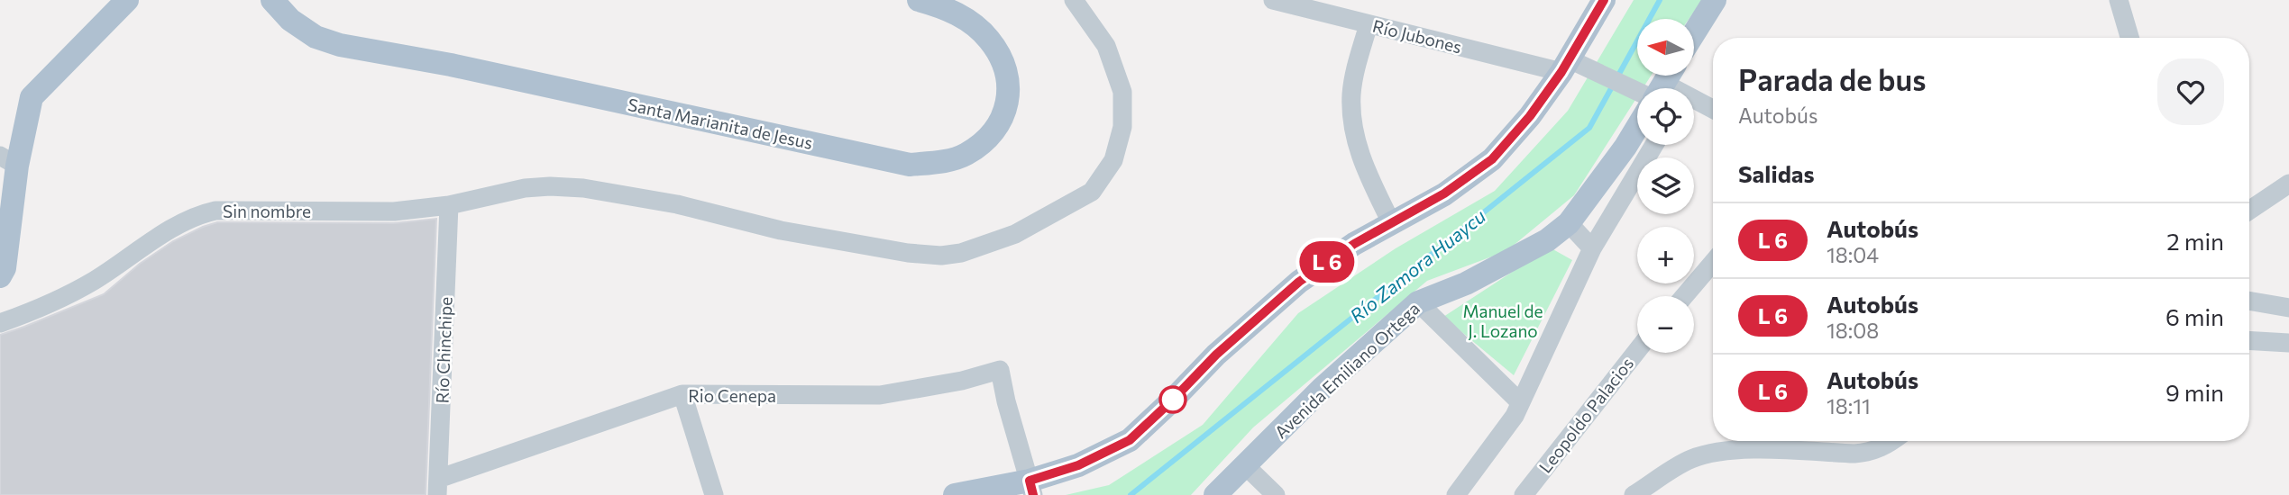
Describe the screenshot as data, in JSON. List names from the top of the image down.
{
  "streets": {
    "main road": ["Santa Marianita de Jesus", "Avenida Emiliano Ortega"],
    "street": [
      "Río Jubones",
      "Sin nombre",
      "Río Chinchipe",
      "Rio Cenepa",
      "Leopoldo Palacios"
    ]
  },
  "crossings": [
    ["Sin nombre", "Río Chinchipe"],
    ["Río Chinchipe", "Rio Cenepa"]
  ],
  "water": ["Río Zamora Huaycu"],
  "parks": ["Manuel de J. Lozano"],
  "north": "left",
  "page": {
    "on_map": "L 6",
    "map_buttons": ["+", "−"],
    "heading": [
      ["Parada de bus", "Autobús"],
      "Salidas"
    ],
    "list": [
      {
        "mark": "L 6",
        "name": "Autobús",
        "note": "18:04",
        "value": "2 min"
      },
      {
        "mark": "L 6",
        "name": "Autobús",
        "note": "18:08",
        "value": "6 min"
      },
      {
        "mark": "L 6",
        "name": "Autobús",
        "note": "18:11",
        "value": "9 min"
      }
    ]
  }
}
